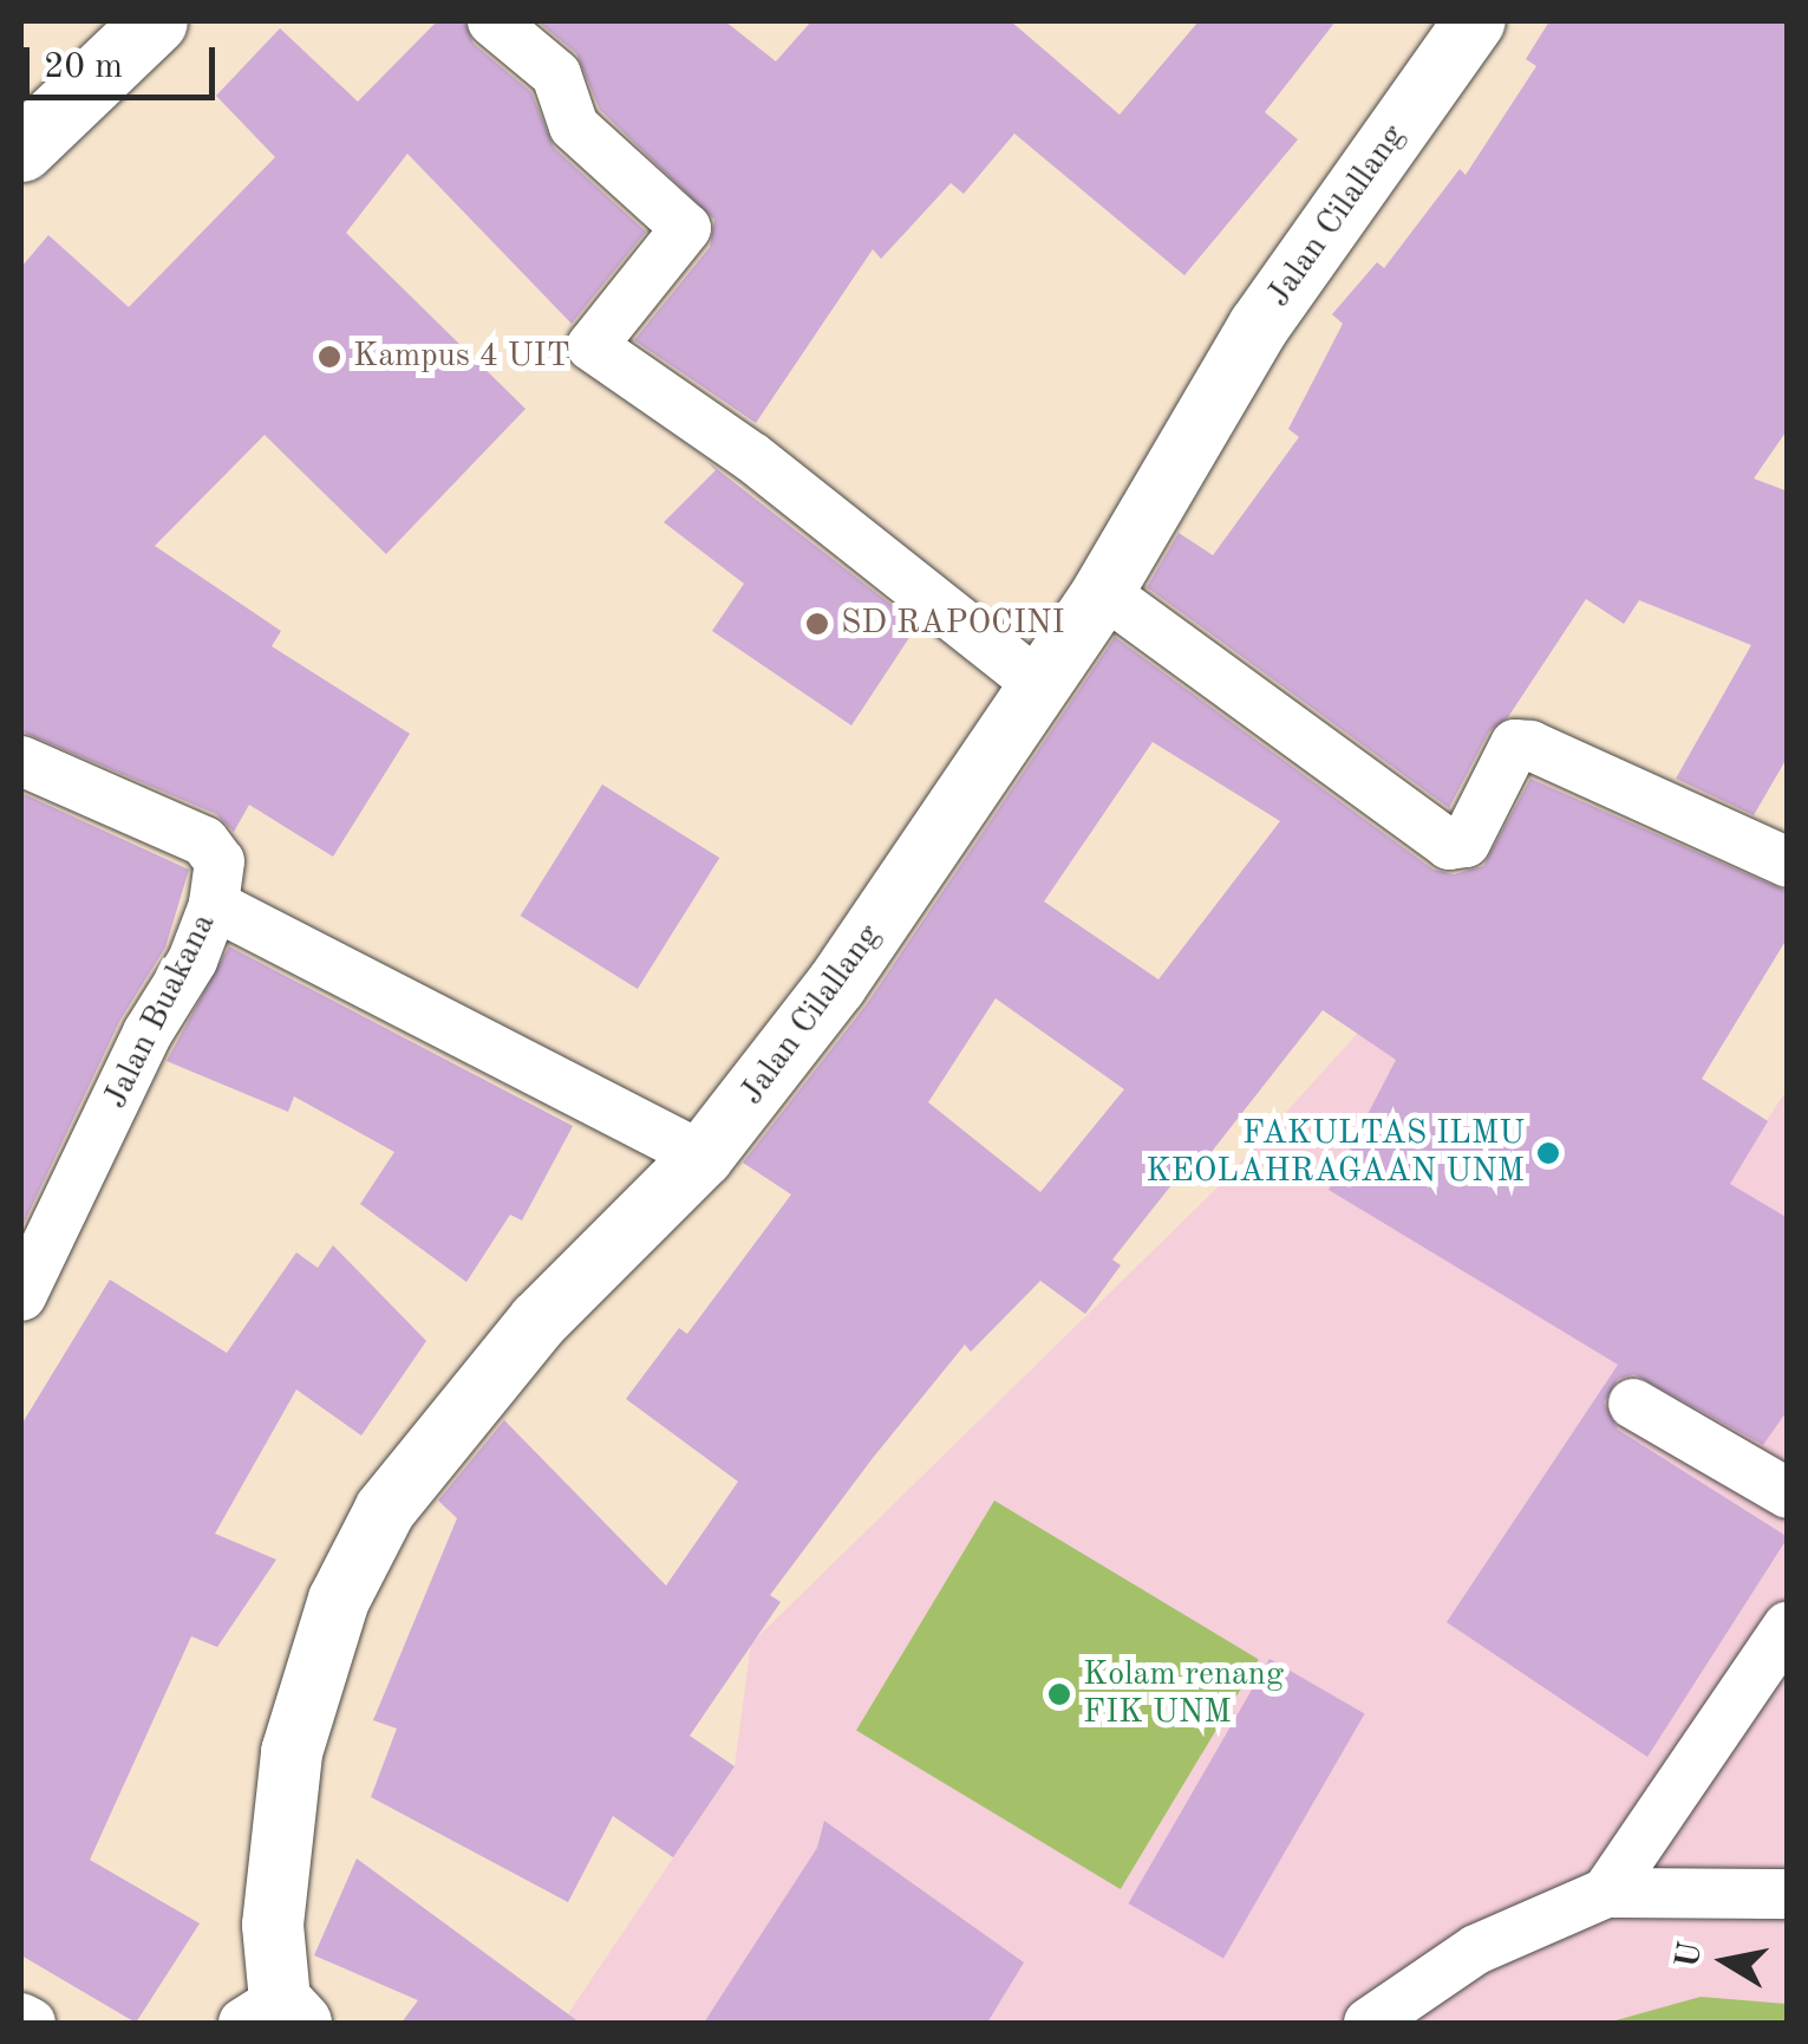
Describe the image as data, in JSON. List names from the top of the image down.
{
  "streets": {
    "street": ["Jalan Cilallang", "Jalan Buakana"]
  },
  "places": [
    "Kampus 4 UIT",
    "SD RAPOCINI",
    "FAKULTAS ILMU KEOLAHRAGAAN UNM",
    "Kolam renang FIK UNM"
  ],
  "scale_bar": "20 m",
  "north": "left"
}
